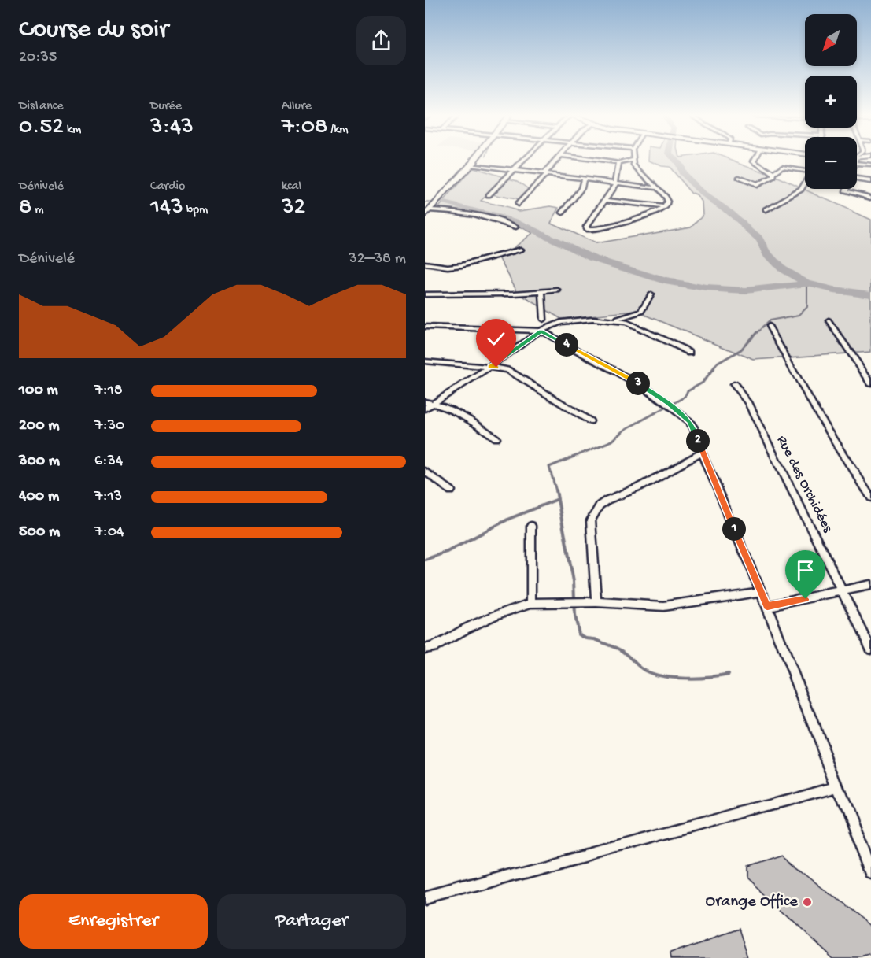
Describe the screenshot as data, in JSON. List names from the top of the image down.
{
  "streets": {
    "street": ["Rue des Orchidées"]
  },
  "places": ["Orange Office"],
  "north": "bottom left",
  "page": {
    "heading": ["Course du soir", "20:35"],
    "map_buttons": ["+", "−"],
    "stats": [
      ["Distance", "0.52 km"],
      ["Durée", "3:43"],
      ["Allure", "7:08 /km"],
      ["Dénivelé", "8 m"],
      ["Cardio", "143 bpm"],
      ["kcal", "32"]
    ],
    "chart": ["Dénivelé", "32–38 m"],
    "pins": [
      "4",
      "3",
      "2",
      "1"
    ],
    "list": [
      {
        "name": "100 m",
        "note": "7:18"
      },
      {
        "name": "200 m",
        "note": "7:30"
      },
      {
        "name": "300 m",
        "note": "6:34"
      },
      {
        "name": "400 m",
        "note": "7:13"
      },
      {
        "name": "500 m",
        "note": "7:04"
      }
    ],
    "buttons": ["Enregistrer", "Partager"]
  }
}
